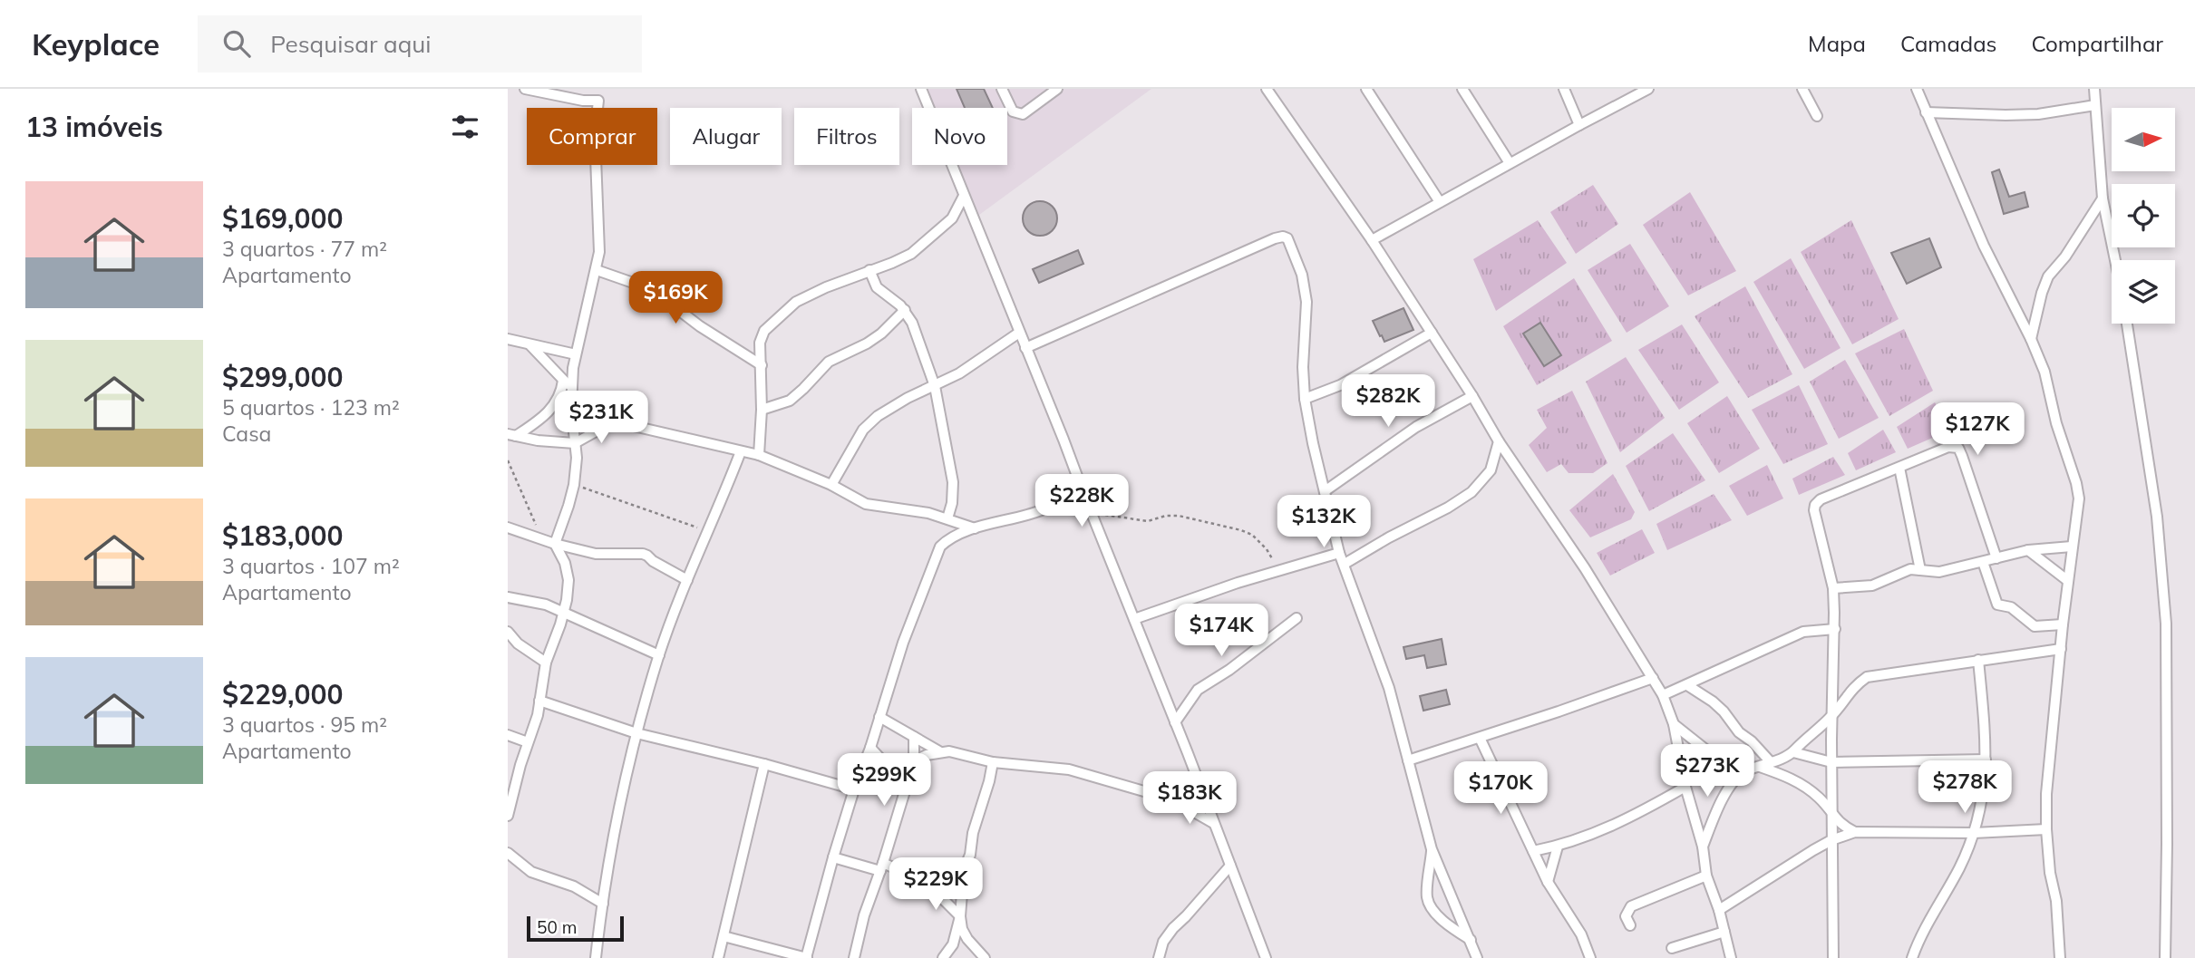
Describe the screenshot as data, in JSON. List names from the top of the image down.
{
  "scale_bar": "50 m",
  "north": "right",
  "page": {
    "header": "Keyplace",
    "search": "Pesquisar aqui",
    "nav": ["Mapa", "Camadas", "Compartilhar"],
    "heading": "13 imóveis",
    "chip": [
      "Comprar",
      "Alugar",
      "Filtros",
      "Novo"
    ],
    "list": [
      {
        "name": "$169,000",
        "note": "3 quartos · 77 m² · Apartamento"
      },
      {
        "name": "$299,000",
        "note": "5 quartos · 123 m² · Casa"
      },
      {
        "name": "$183,000",
        "note": "3 quartos · 107 m² · Apartamento"
      },
      {
        "name": "$229,000",
        "note": "3 quartos · 95 m² · Apartamento"
      }
    ],
    "price": [
      "$169K",
      "$282K",
      "$231K",
      "$127K",
      "$228K",
      "$132K",
      "$174K",
      "$273K",
      "$299K",
      "$278K",
      "$170K",
      "$183K",
      "$229K"
    ],
    "scale": "50 m"
  }
}
